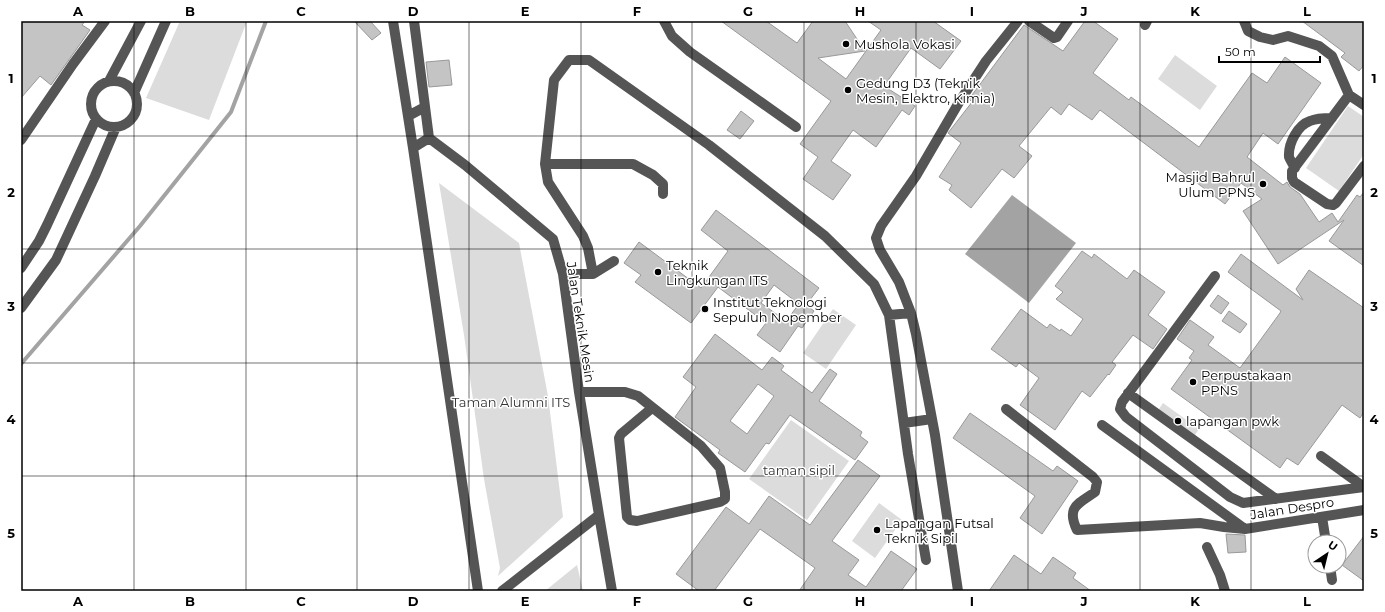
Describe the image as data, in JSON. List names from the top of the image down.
{
  "streets": {
    "street": ["Jalan Teknik Mesin", "Jalan Despro"]
  },
  "parks": ["Taman Alumni ITS", "taman sipil"],
  "places": [
    "Mushola Vokasi",
    "Gedung D3 (Teknik Mesin, Elektro, Kimia)",
    "Masjid Bahrul Ulum PPNS",
    "Teknik Lingkungan ITS",
    "Institut Teknologi Sepuluh Nopember",
    "Perpustakaan PPNS",
    "lapangan pwk",
    "Lapangan Futsal Teknik Sipil"
  ],
  "scale_bar": "50 m",
  "north": "top right",
  "grid": {
    "columns": [
      "A",
      "B",
      "C",
      "D",
      "E",
      "F",
      "G",
      "H",
      "I",
      "J",
      "K",
      "L"
    ],
    "rows": [
      "1",
      "2",
      "3",
      "4",
      "5"
    ]
  }
}
